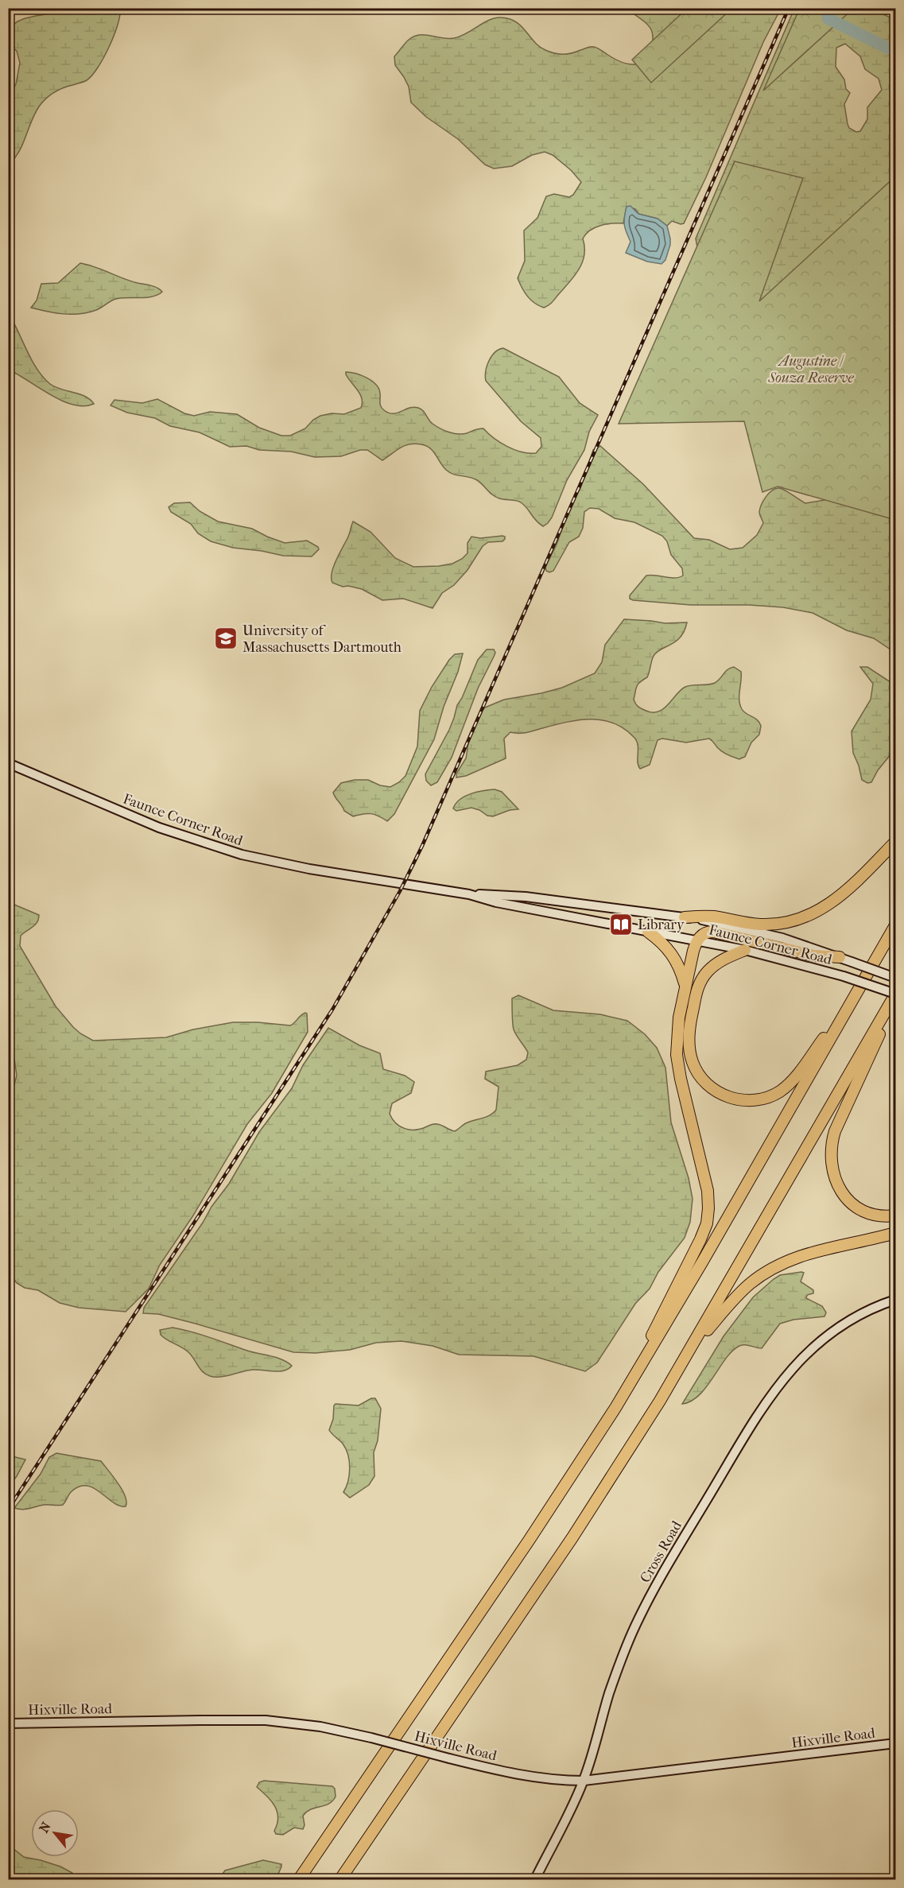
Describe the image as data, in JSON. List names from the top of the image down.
{
  "streets": {
    "street": ["Faunce Corner Road", "Cross Road", "Hixville Road"]
  },
  "crossings": [
    ["Cross Road", "Hixville Road"]
  ],
  "parks": ["Augustine / Souza Reserve"],
  "places": {
    "school or university": ["University of Massachusetts Dartmouth"],
    "library": ["Library"]
  },
  "north": "top left"
}
